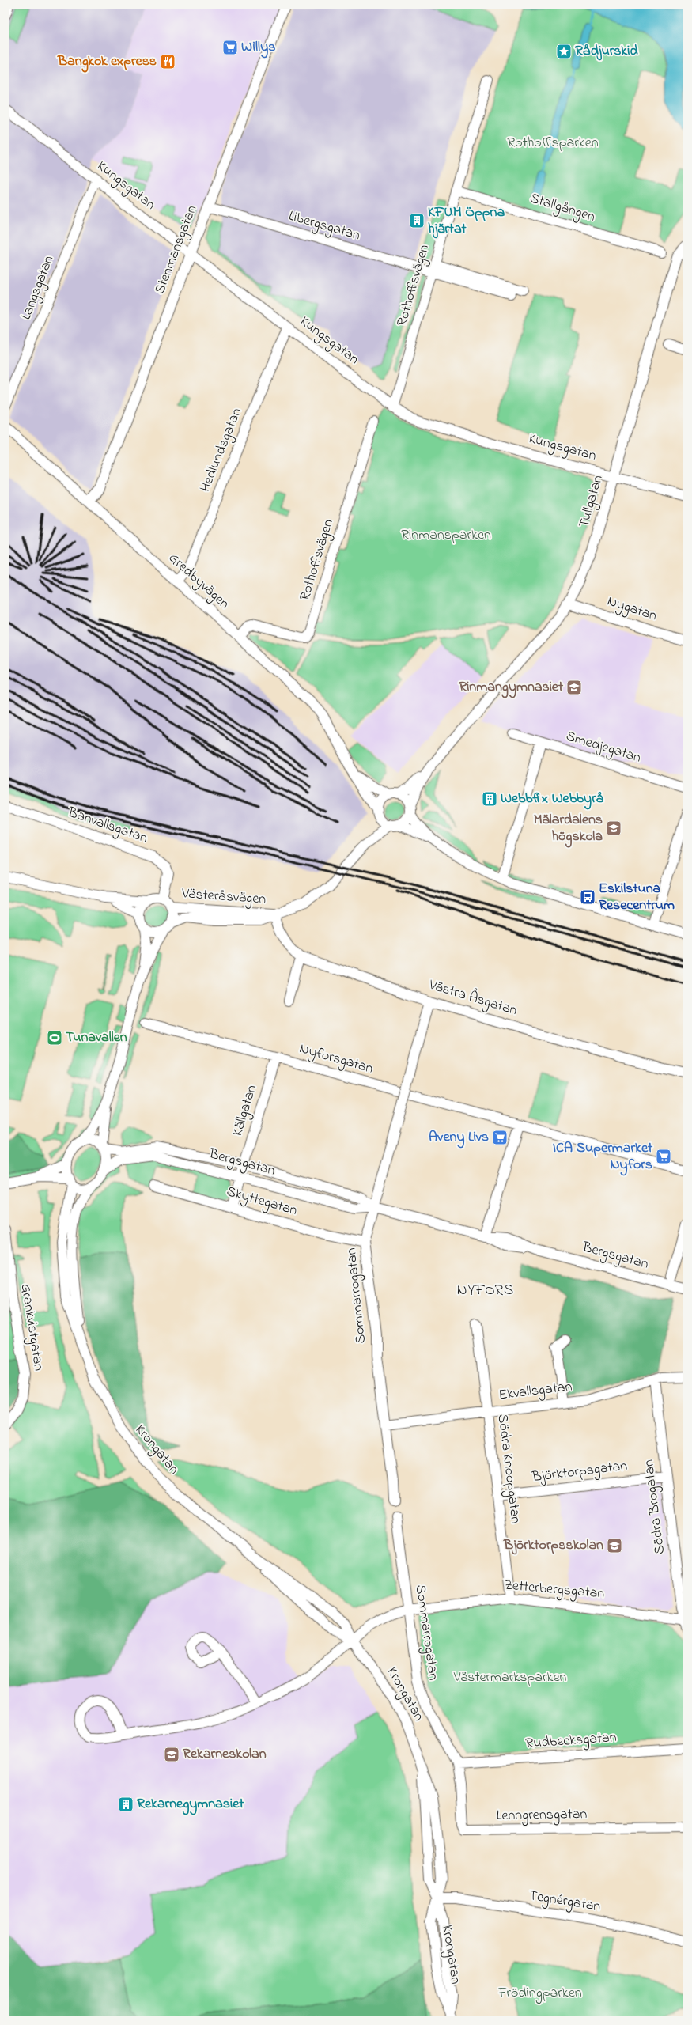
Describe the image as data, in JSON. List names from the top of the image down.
{
  "streets": {
    "street": [
      "Kungsgatan",
      "Stallgången",
      "Libergsgatan",
      "Stenmansgatan",
      "Rothoffsvägen",
      "Langsgatan",
      "Hedlundsgatan",
      "Tullgatan",
      "Gredbyvägen",
      "Nygatan",
      "Smedjegatan",
      "Banvallsgatan",
      "Västeråsvägen",
      "Västra Åsgatan",
      "Nyforsgatan",
      "Källgatan",
      "Bergsgatan",
      "Skyttegatan",
      "Sommarrogatan",
      "Grankvistgatan",
      "Ekvallsgatan",
      "Krongatan",
      "Södra Knoopgatan",
      "Björktorpsgatan",
      "Södra Brogatan",
      "Zetterbergsgatan",
      "Rudbecksgatan",
      "Lenngrensgatan",
      "Tegnérgatan"
    ]
  },
  "crossings": [
    ["Kungsgatan", "Stenmansgatan"],
    ["Kungsgatan", "Rothoffsvägen"],
    ["Kungsgatan", "Langsgatan"],
    ["Kungsgatan", "Hedlundsgatan"],
    ["Kungsgatan", "Tullgatan"],
    ["Stallgången", "Rothoffsvägen"],
    ["Libergsgatan", "Stenmansgatan"],
    ["Libergsgatan", "Rothoffsvägen"],
    ["Stenmansgatan", "Gredbyvägen"],
    ["Rothoffsvägen", "Gredbyvägen"],
    ["Hedlundsgatan", "Gredbyvägen"],
    ["Tullgatan", "Gredbyvägen"],
    ["Tullgatan", "Nygatan"],
    ["Tullgatan", "Västeråsvägen"],
    ["Gredbyvägen", "Västeråsvägen"],
    ["Banvallsgatan", "Västeråsvägen"],
    ["Västeråsvägen", "Västra Åsgatan"],
    ["Västra Åsgatan", "Sommarrogatan"],
    ["Nyforsgatan", "Källgatan"],
    ["Källgatan", "Bergsgatan"],
    ["Källgatan", "Skyttegatan"],
    ["Bergsgatan", "Sommarrogatan"],
    ["Bergsgatan", "Krongatan"],
    ["Skyttegatan", "Sommarrogatan"],
    ["Sommarrogatan", "Ekvallsgatan"],
    ["Sommarrogatan", "Zetterbergsgatan"],
    ["Sommarrogatan", "Rudbecksgatan"],
    ["Sommarrogatan", "Lenngrensgatan"],
    ["Ekvallsgatan", "Södra Knoopgatan"],
    ["Ekvallsgatan", "Södra Brogatan"],
    ["Krongatan", "Zetterbergsgatan"],
    ["Krongatan", "Tegnérgatan"],
    ["Södra Knoopgatan", "Björktorpsgatan"],
    ["Södra Knoopgatan", "Zetterbergsgatan"],
    ["Björktorpsgatan", "Södra Brogatan"],
    ["Södra Brogatan", "Zetterbergsgatan"],
    ["Rudbecksgatan", "Lenngrensgatan"]
  ],
  "districts": ["NYFORS"],
  "parks": [
    "Rothoffsparken",
    "Rinmansparken",
    "Västermarksparken",
    "Frödingparken"
  ],
  "places": {
    "supermarket": ["Willys", "Aveny Livs", "ICA Supermarket Nyfors"],
    "place": ["Rådjurskid"],
    "restaurant": ["Bangkok express"],
    "building": ["KFUM Öppna hjärtat", "Webbfix Webbyrå", "Rekarnegymnasiet"],
    "school or university": [
      "Rinmangymnasiet",
      "Mälardalens högskola",
      "Björktorpsskolan",
      "Rekarneskolan"
    ],
    "bus stop": ["Eskilstuna Resecentrum"],
    "sports": ["Tunavallen"]
  }
}
